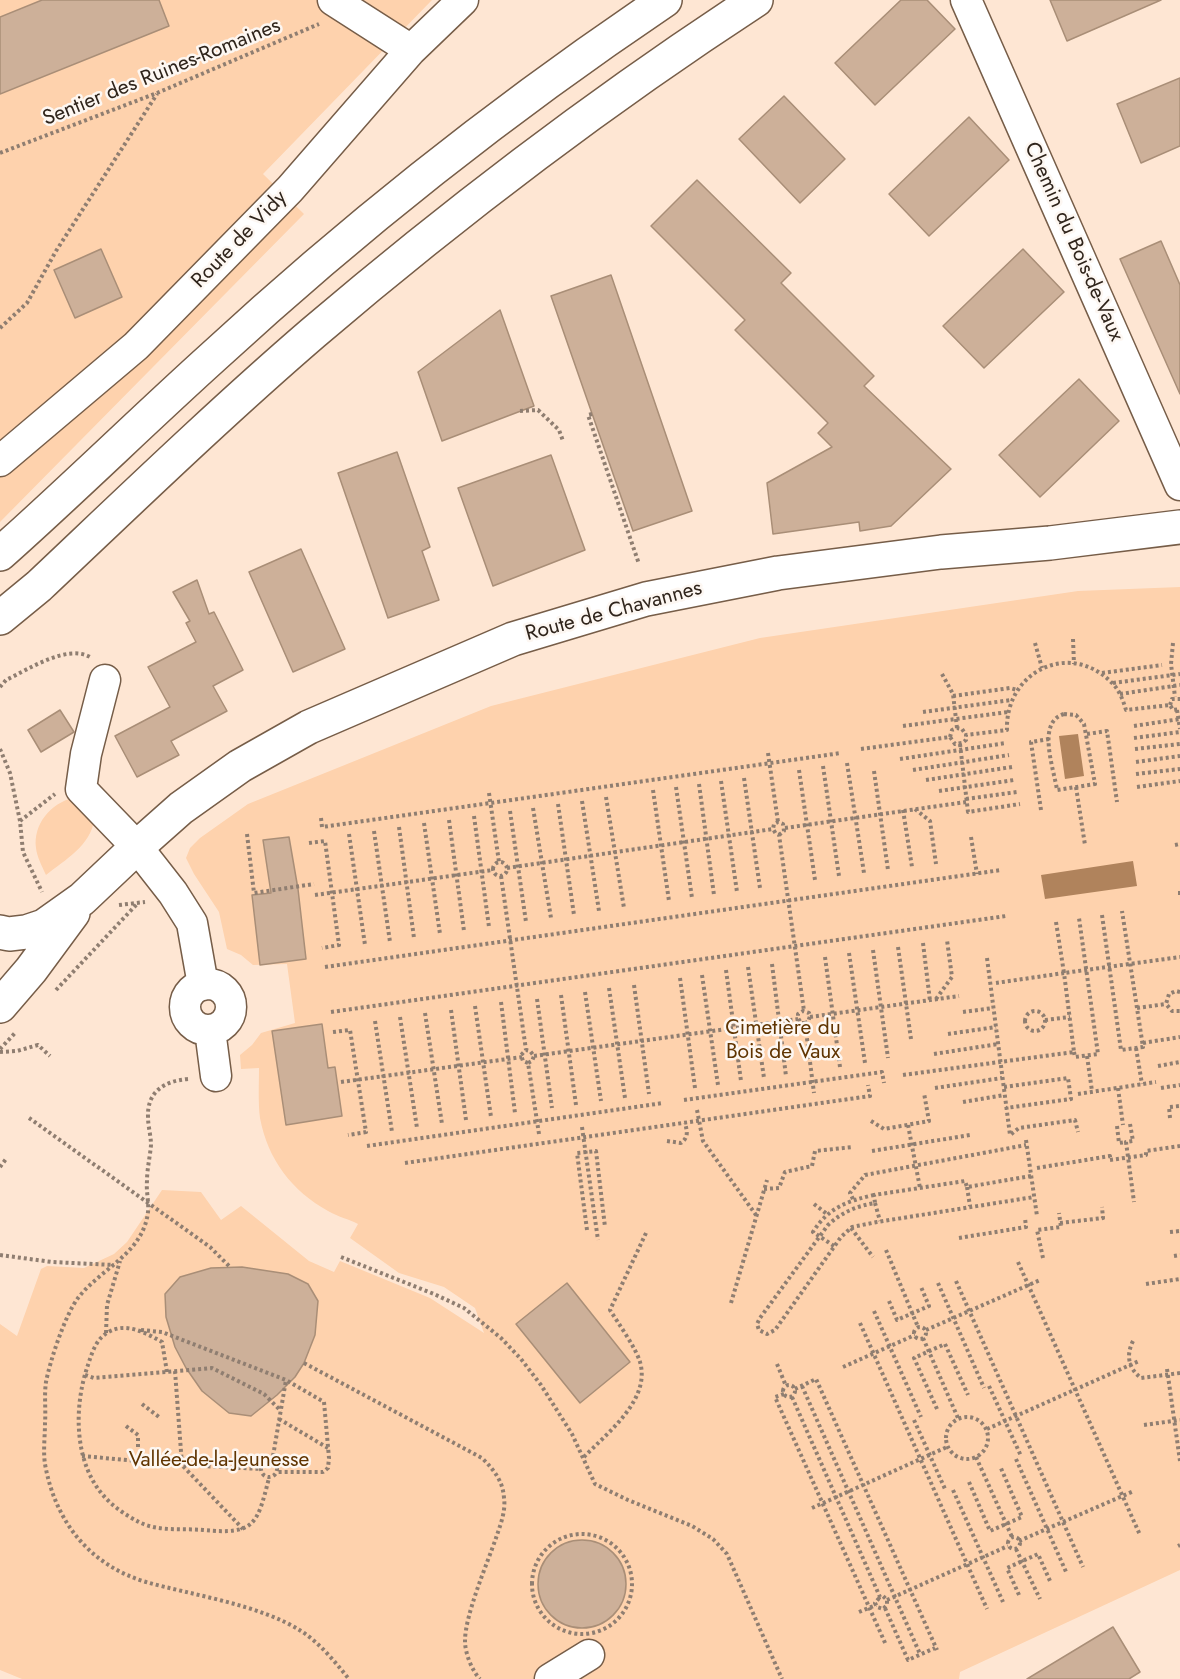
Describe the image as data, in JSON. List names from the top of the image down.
{
  "streets": {
    "main road": ["Route de Chavannes"],
    "street": ["Route de Vidy", "Chemin du Bois-de-Vaux"],
    "path": ["Sentier des Ruines-Romaines"]
  },
  "parks": ["Cimetière du Bois de Vaux", "Vallée-de-la-Jeunesse"]
}
